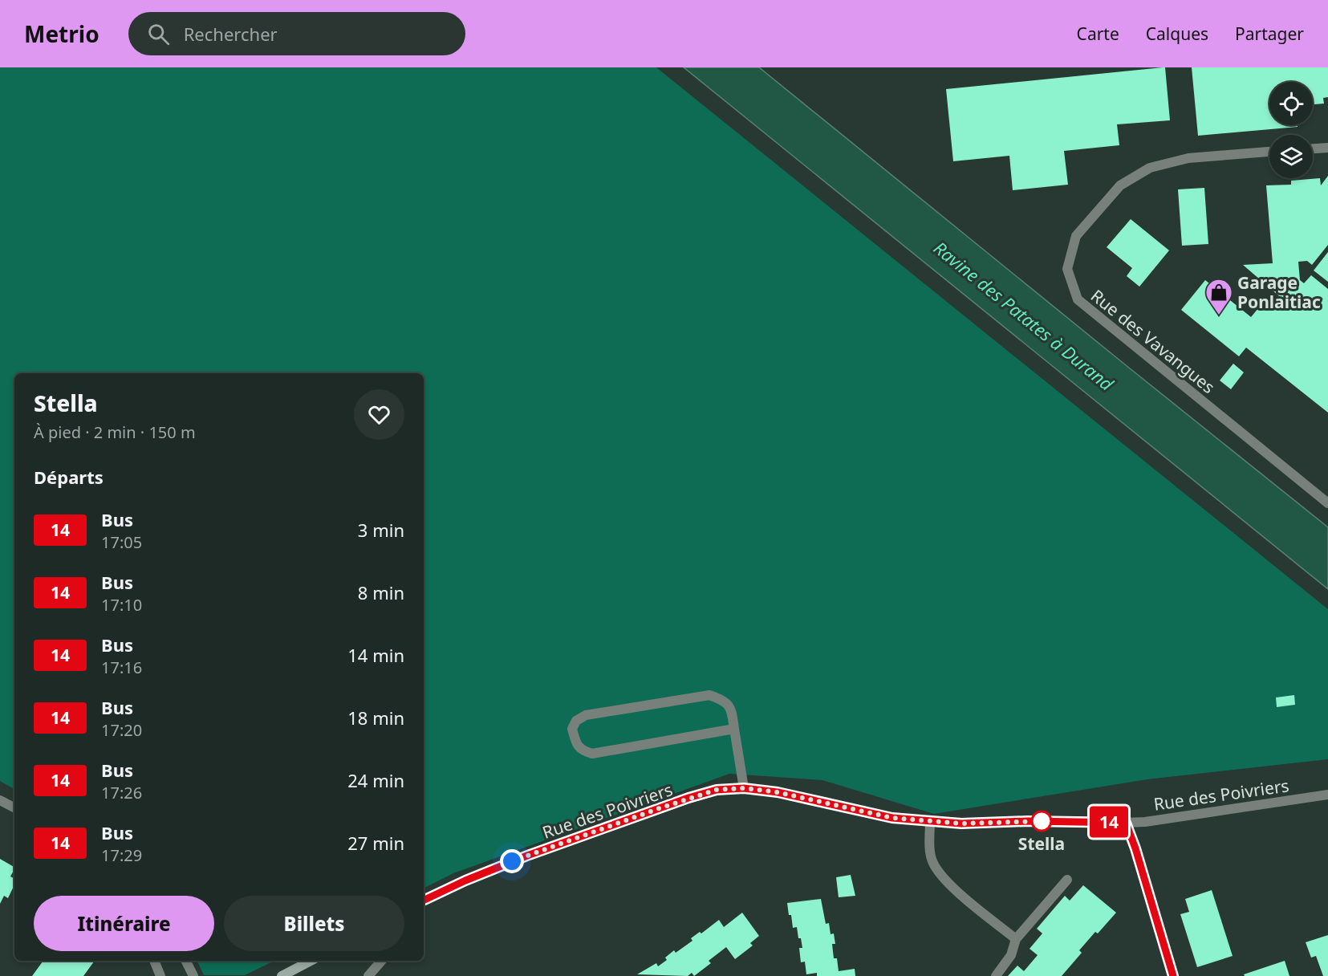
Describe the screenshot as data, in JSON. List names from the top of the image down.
{
  "streets": {
    "street": ["Rue des Vavangues", "Rue des Poivriers"]
  },
  "water": ["Ravine des Patates à Durand"],
  "places": {
    "shop": ["Garage Ponlaitiac"],
    "other": ["Stella"]
  },
  "lines": ["bus line 14"],
  "page": {
    "header": "Metrio",
    "search": "Rechercher",
    "nav": ["Carte", "Calques", "Partager"],
    "on_map": "14",
    "heading": [
      ["Stella", "À pied · 2 min · 150 m"],
      "Départs"
    ],
    "list": [
      {
        "mark": "14",
        "name": "Bus",
        "note": "17:05",
        "value": "3 min"
      },
      {
        "mark": "14",
        "name": "Bus",
        "note": "17:10",
        "value": "8 min"
      },
      {
        "mark": "14",
        "name": "Bus",
        "note": "17:16",
        "value": "14 min"
      },
      {
        "mark": "14",
        "name": "Bus",
        "note": "17:20",
        "value": "18 min"
      },
      {
        "mark": "14",
        "name": "Bus",
        "note": "17:26",
        "value": "24 min"
      },
      {
        "mark": "14",
        "name": "Bus",
        "note": "17:29",
        "value": "27 min"
      }
    ],
    "buttons": ["Itinéraire", "Billets"]
  }
}
